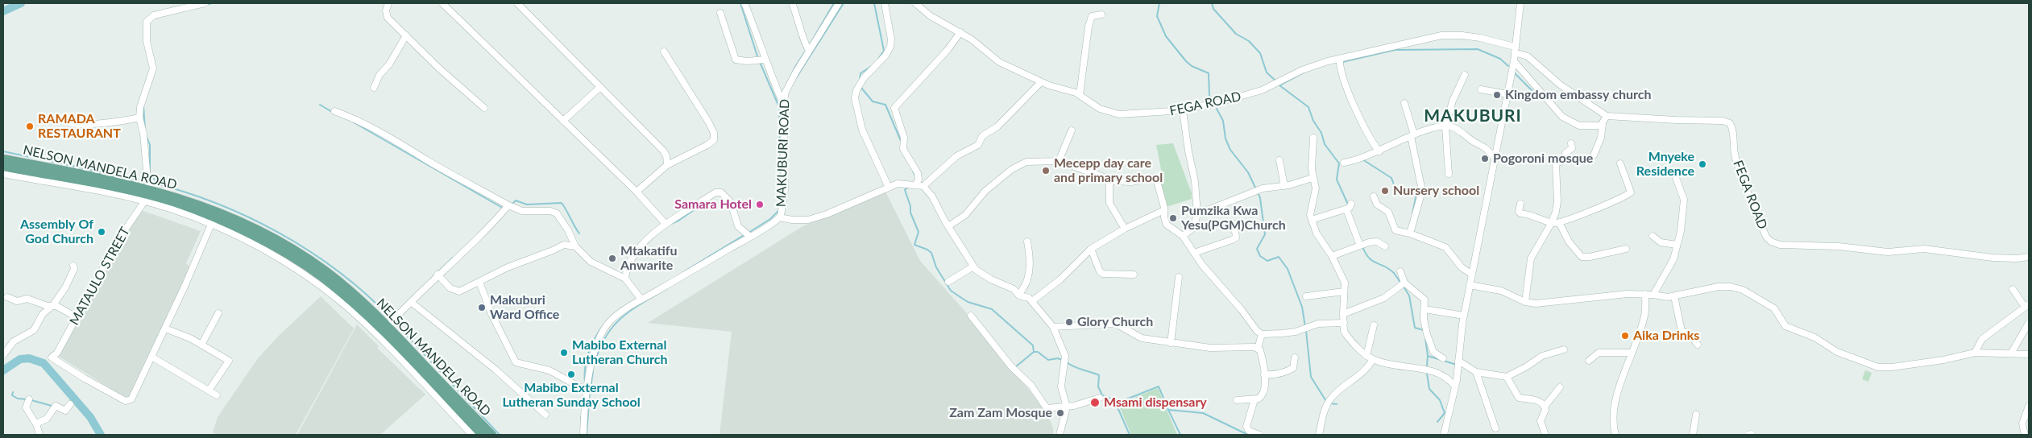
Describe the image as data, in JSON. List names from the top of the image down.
{
  "streets": {
    "main road": ["NELSON MANDELA ROAD"],
    "street": ["FEGA ROAD", "MAKUBURI ROAD", "MATAULO STREET"]
  },
  "crossings": [
    ["NELSON MANDELA ROAD", "MATAULO STREET"]
  ],
  "districts": ["MAKUBURI"],
  "places": [
    "Kingdom embassy church",
    "RAMADA RESTAURANT",
    "Pogoroni mosque",
    "Mnyeke Residence",
    "Mecepp day care and primary school",
    "Nursery school",
    "Samara Hotel",
    "Pumzika Kwa Yesu(PGM)Church",
    "Assembly Of God Church",
    "Mtakatifu Anwarite",
    "Makuburi Ward Office",
    "Glory Church",
    "Aika Drinks",
    "Mabibo External Lutheran Church",
    "Mabibo External Lutheran Sunday School",
    "Msami dispensary",
    "Zam Zam Mosque"
  ]
}
